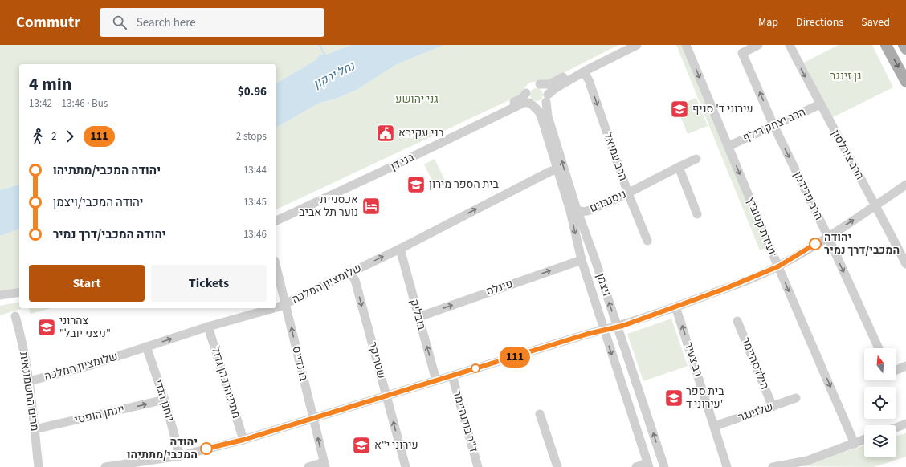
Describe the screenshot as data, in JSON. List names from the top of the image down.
{
  "streets": {
    "street": [
      "הרב יצחק רילף",
      "הרב צירלסון",
      "הרב עמיאל",
      "בני דן",
      "הרב פרידמן",
      "ניסנבוים",
      "ועידת קטוביץ'",
      "שלומציון המלכה",
      "ויצמן",
      "פינלס",
      "בובליק",
      "רב צעיר",
      "שטריקר",
      "ברנדייס",
      "הילדסהיימר",
      "מתתיהו כהן גדול",
      "מרים החשמונאית",
      "יוחנן הגדי",
      "שלזינגר",
      "יונתן הופסי",
      "ד\"ר בודנהיימר"
    ]
  },
  "crossings": [
    ["הרב יצחק רילף", "הרב צירלסון"],
    ["הרב יצחק רילף", "הרב פרידמן"],
    ["הרב יצחק רילף", "ועידת קטוביץ'"],
    ["הרב עמיאל", "ניסנבוים"],
    ["בני דן", "ויצמן"],
    ["ניסנבוים", "ויצמן"],
    ["שלומציון המלכה", "ויצמן"],
    ["שלומציון המלכה", "בובליק"],
    ["שלומציון המלכה", "שטריקר"],
    ["שלומציון המלכה", "ברנדייס"],
    ["שלומציון המלכה", "מתתיהו כהן גדול"],
    ["שלומציון המלכה", "מרים החשמונאית"],
    ["שלומציון המלכה", "יוחנן הגדי"],
    ["ויצמן", "פינלס"],
    ["פינלס", "בובליק"],
    ["רב צעיר", "שלזינגר"],
    ["הילדסהיימר", "שלזינגר"],
    ["מרים החשמונאית", "יונתן הופסי"],
    ["יוחנן הגדי", "יונתן הופסי"]
  ],
  "one_way": [
    "הרב עמיאל",
    "ועידת קטוביץ'",
    "שלומציון המלכה",
    "בובליק",
    "רב צעיר",
    "ברנדייס"
  ],
  "water": ["נחל ירקון"],
  "parks": ["גן זינגר", "גני יהושע"],
  "places": {
    "school or university": [
      "עירוני ד' סניף",
      "בית הספר מירון",
      "צהרוני \"ניצני יובל\"",
      "בית ספר עירוני ד'",
      "עירוני י\"א"
    ],
    "public building": ["בני עקיבא"],
    "hotel": ["אכסניית נוער תל אביב"],
    "other": ["יהודה המכבי/דרך נמיר", "יהודה המכבי/מתתיהו"]
  },
  "lines": ["bus line 111"],
  "north": "top",
  "page": {
    "header": "Commutr",
    "search": "Search here",
    "nav": ["Map", "Directions", "Saved"],
    "on_map": "111",
    "heading": ["4 min", "13:42 – 13:46 · Bus", "$0.96"],
    "legs": ["2", "111", "2 stops"],
    "list": [
      {
        "name": "יהודה המכבי/מתתיהו",
        "value": "13:44"
      },
      {
        "name": "יהודה המכבי/ויצמן",
        "value": "13:45"
      },
      {
        "name": "יהודה המכבי/דרך נמיר",
        "value": "13:46"
      }
    ],
    "buttons": ["Start", "Tickets"]
  }
}
